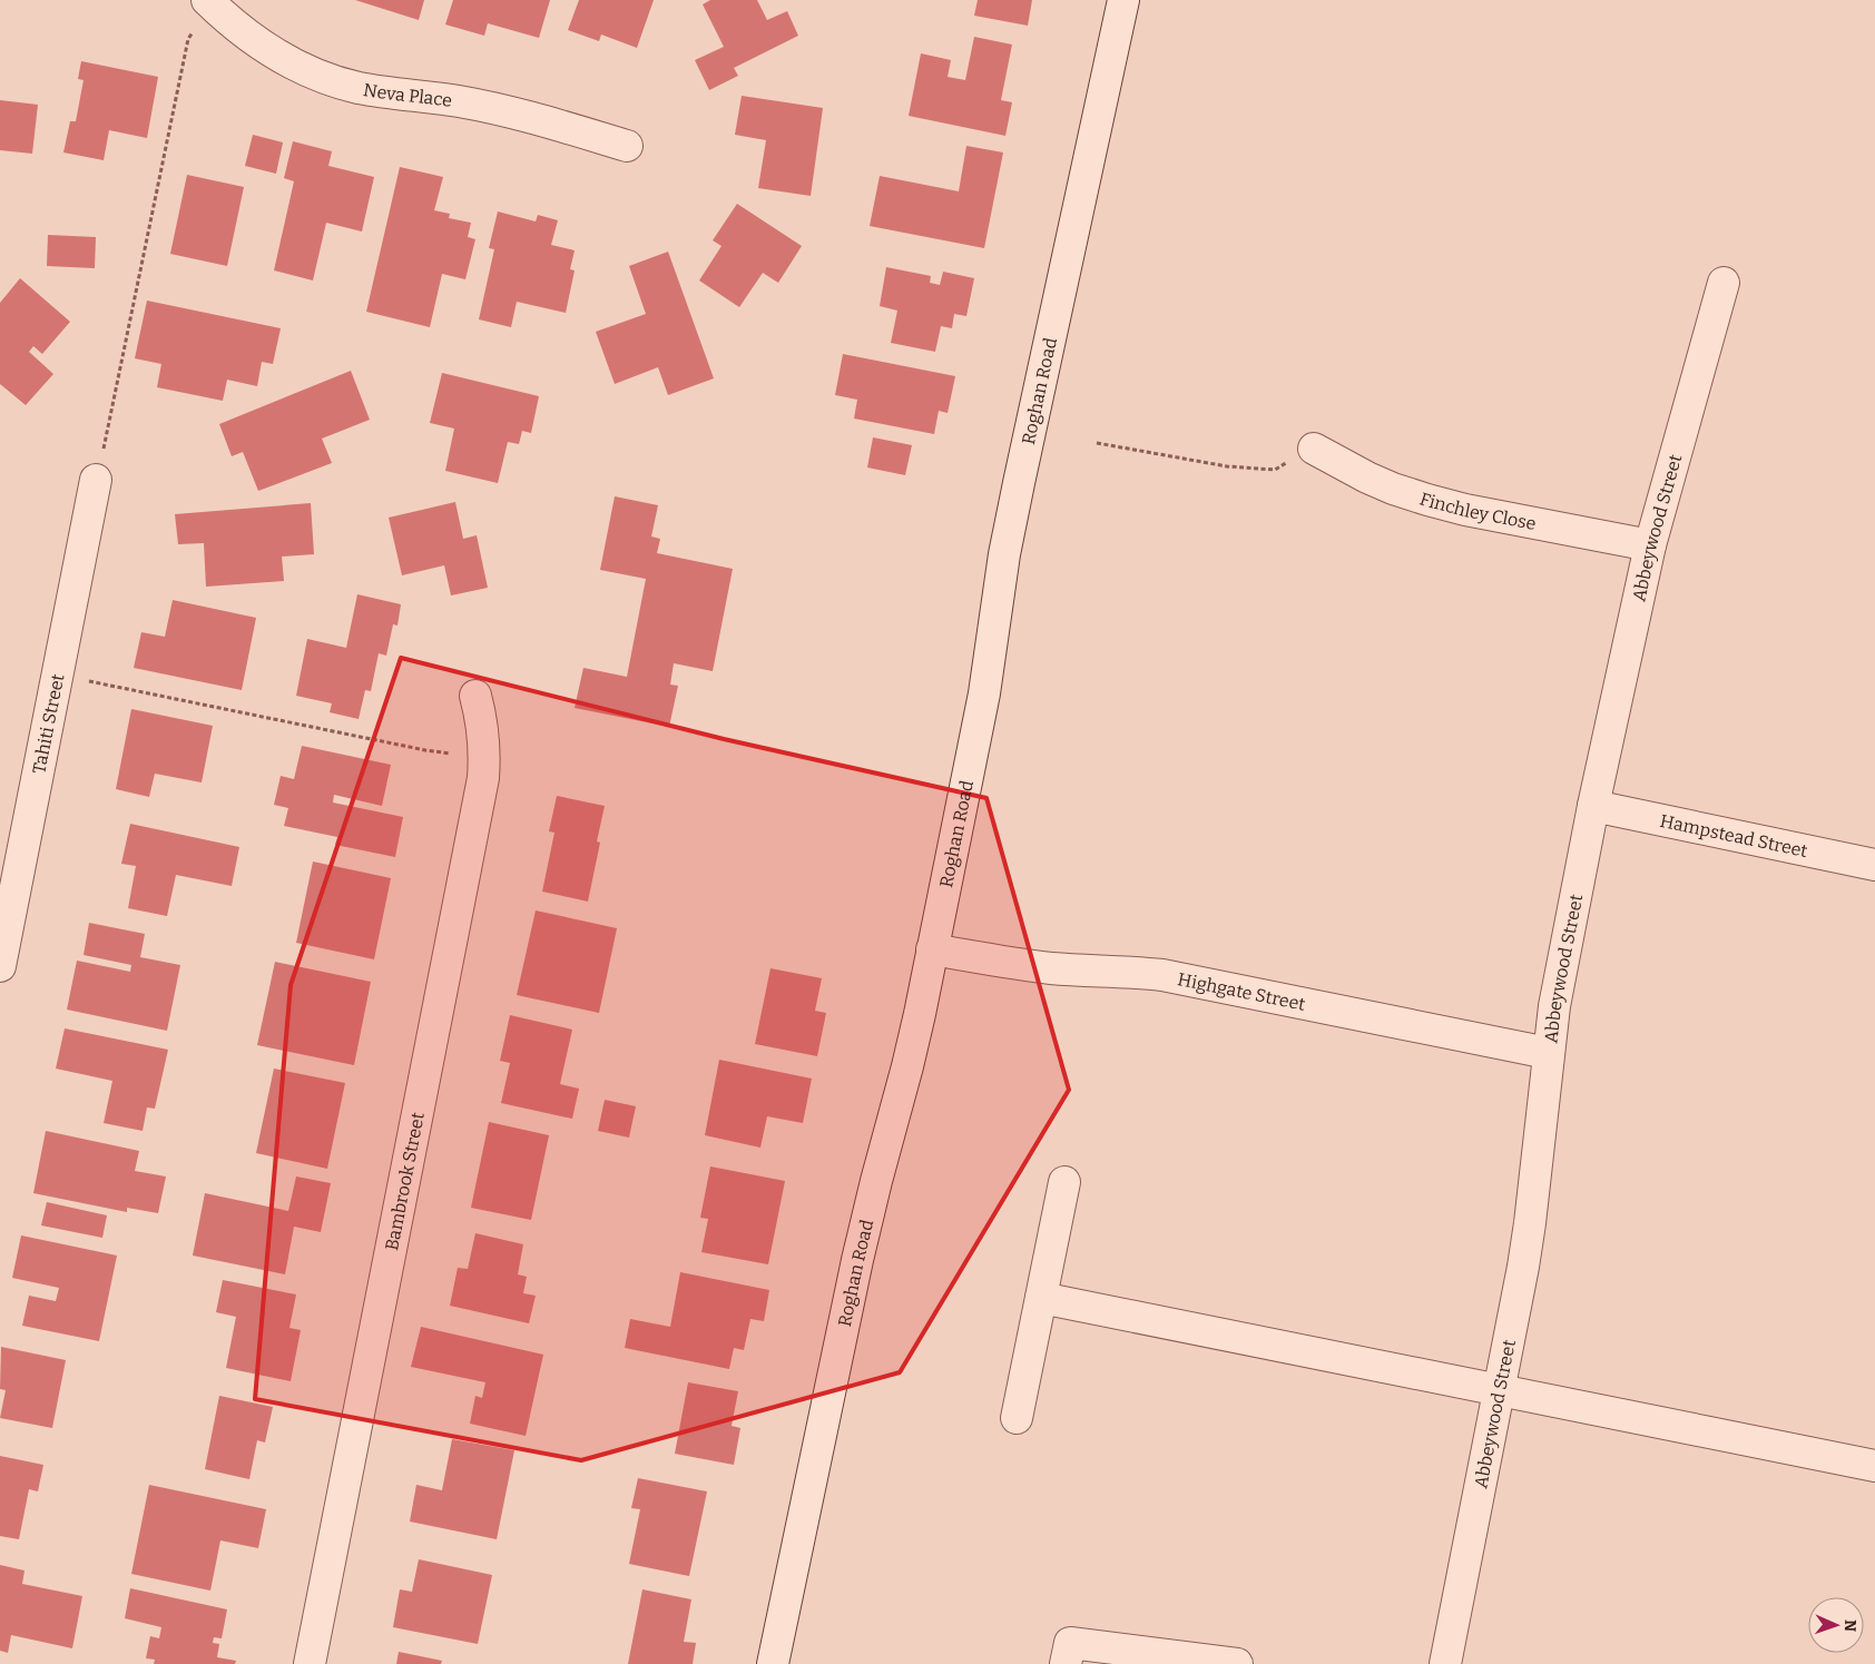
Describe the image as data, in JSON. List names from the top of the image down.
{
  "streets": {
    "street": [
      "Neva Place",
      "Roghan Road",
      "Finchley Close",
      "Abbeywood Street",
      "Tahiti Street",
      "Hampstead Street",
      "Highgate Street",
      "Bambrook Street"
    ]
  },
  "crossings": [
    ["Roghan Road", "Highgate Street"],
    ["Finchley Close", "Abbeywood Street"],
    ["Abbeywood Street", "Hampstead Street"],
    ["Abbeywood Street", "Highgate Street"]
  ],
  "north": "right"
}
